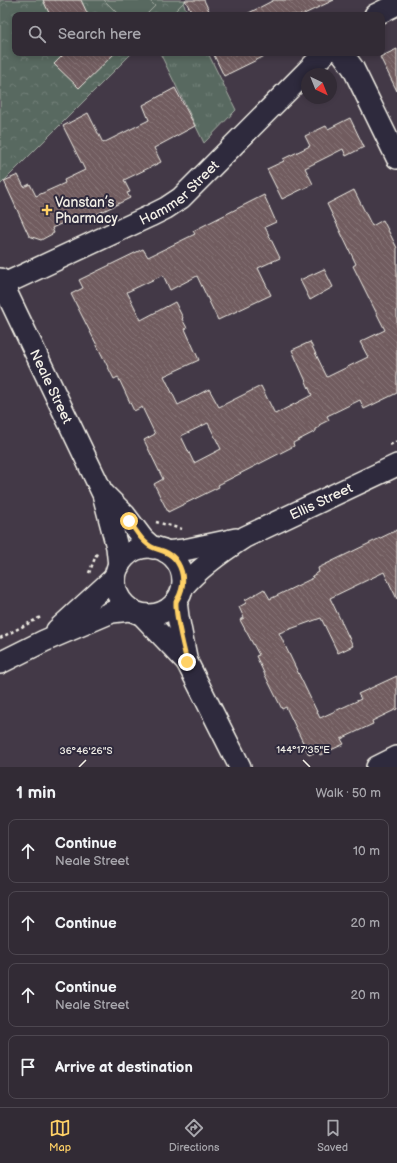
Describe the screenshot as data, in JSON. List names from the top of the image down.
{
  "streets": {
    "street": ["Hammer Street", "Neale Street", "Ellis Street"]
  },
  "crossings": [
    ["Hammer Street", "Neale Street"],
    ["Neale Street", "Ellis Street"]
  ],
  "places": {
    "health": ["Vanstan’s Pharmacy"]
  },
  "north": "bottom right",
  "page": {
    "search": "Search here",
    "heading": ["1 min", "Walk · 50 m"],
    "list": [
      ["Continue", "Neale Street", "10 m"],
      ["Continue", "20 m"],
      ["Continue", "Neale Street", "20 m"],
      "Arrive at destination"
    ],
    "nav": ["Map", "Directions", "Saved"]
  },
  "coordinates": ["144°17'35\"E", "36°46'26\"S"]
}
